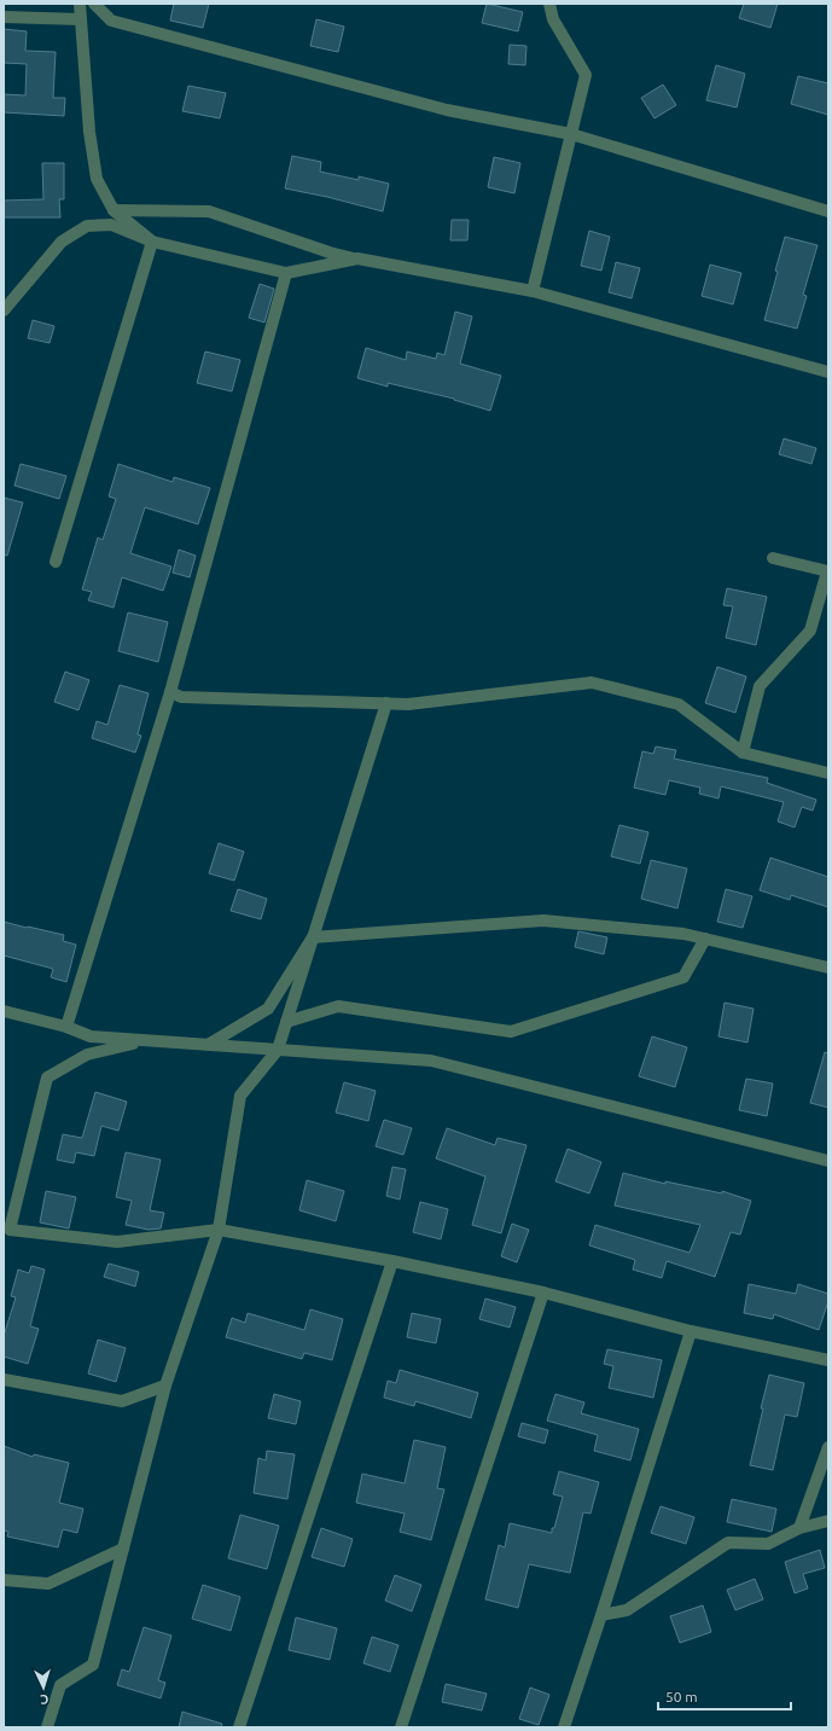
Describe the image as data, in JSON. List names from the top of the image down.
{
  "scale_bar": "50 m",
  "north": "bottom"
}
